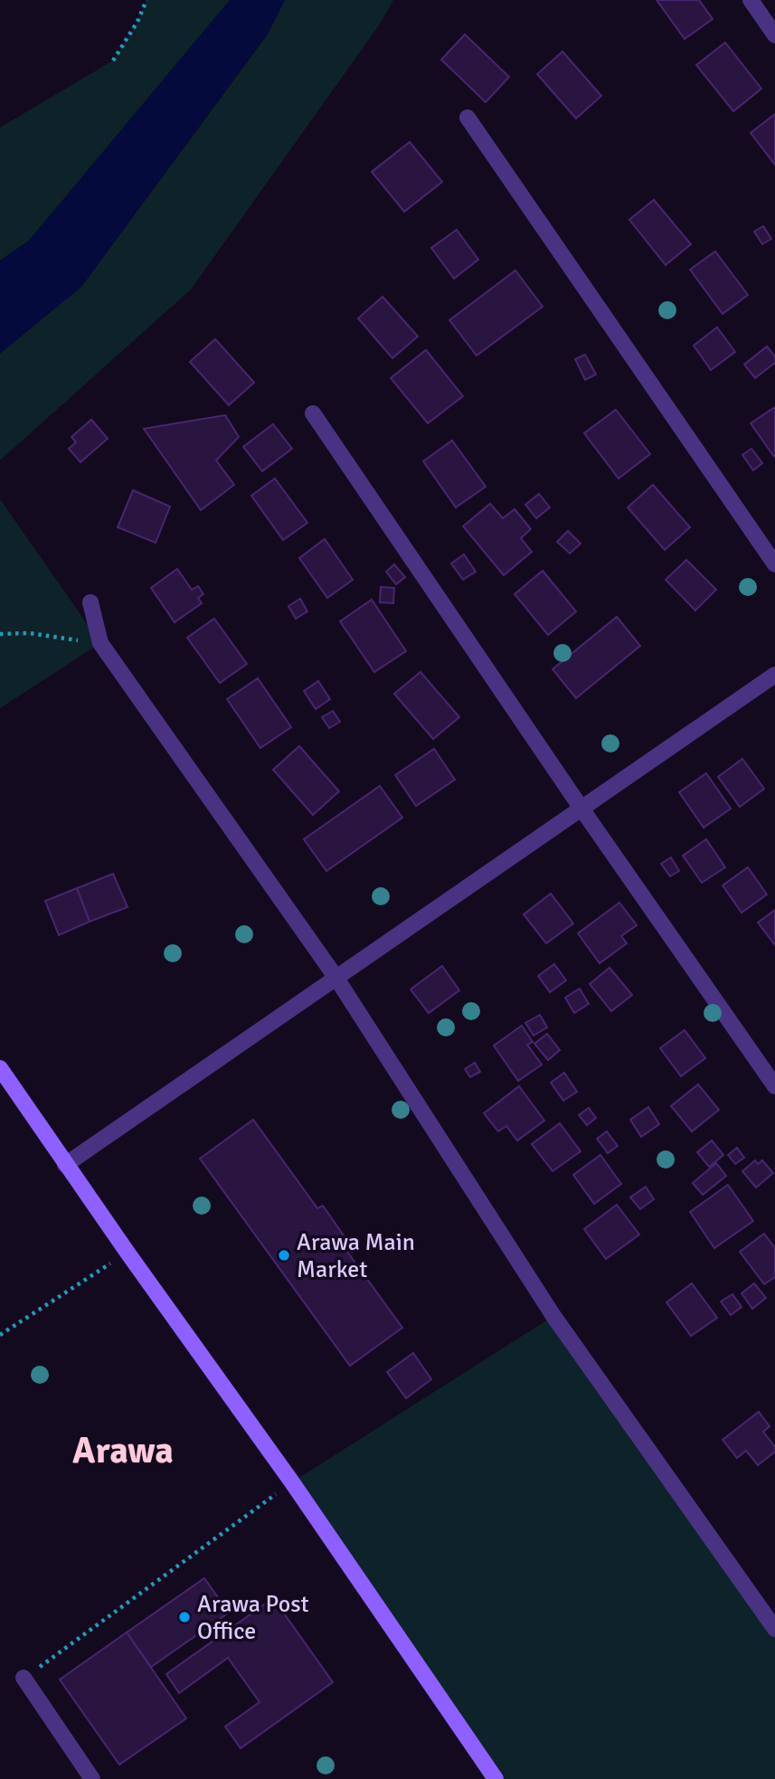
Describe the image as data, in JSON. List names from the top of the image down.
{
  "districts": ["Arawa"],
  "places": ["Arawa Main Market", "Arawa Post Office"]
}
